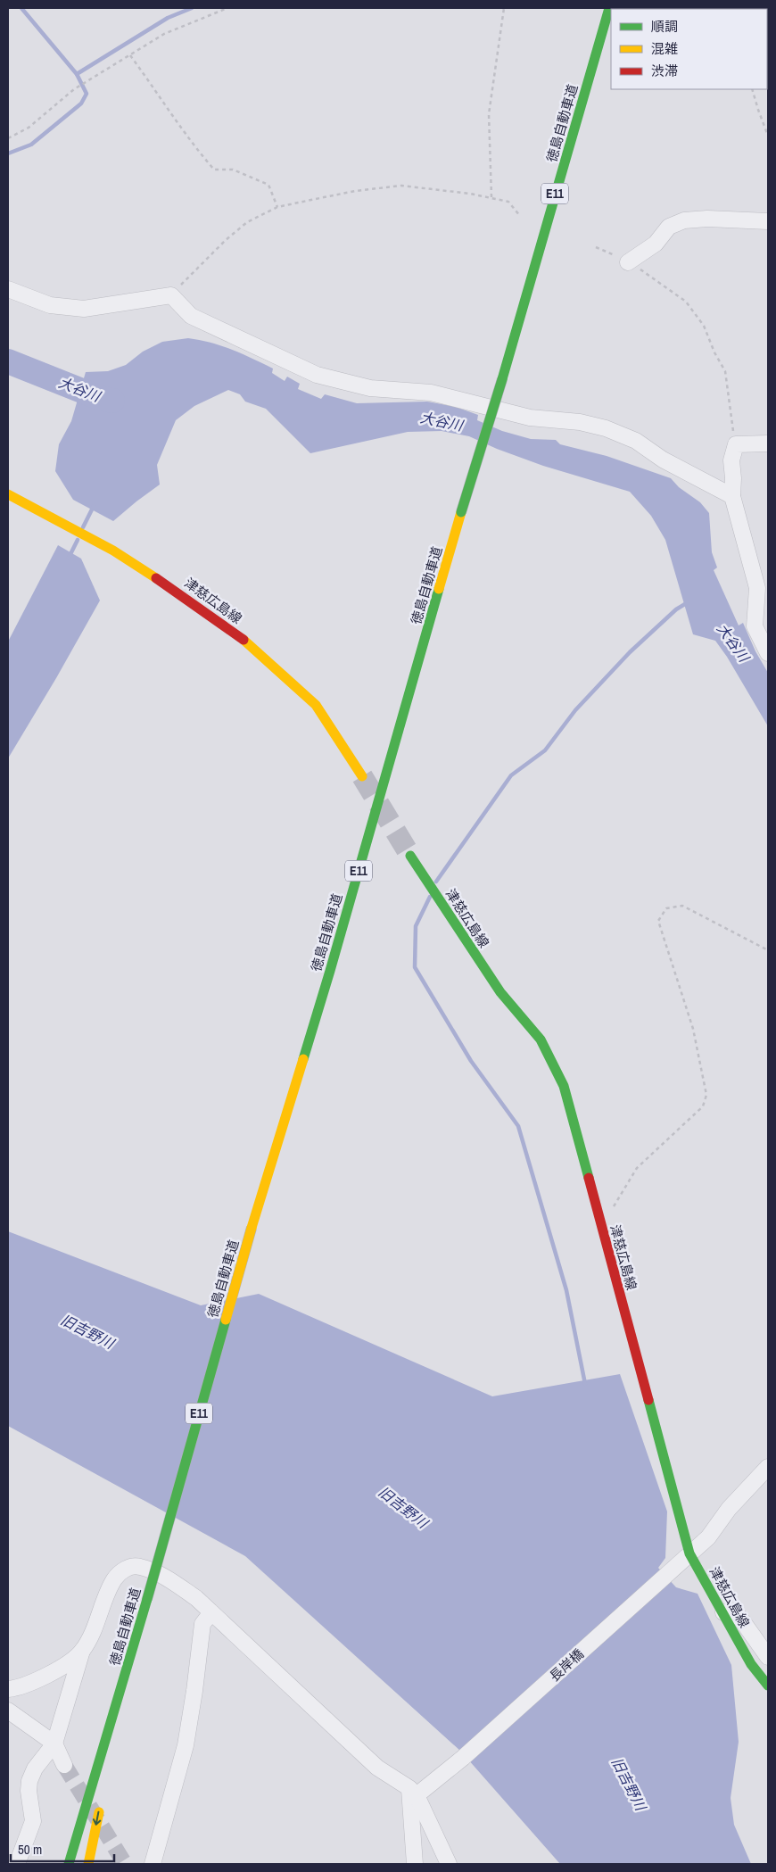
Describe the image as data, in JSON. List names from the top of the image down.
{
  "streets": {
    "main road": ["徳島自動車道", "E11", "津慈広島線"],
    "street": ["長岸橋"]
  },
  "crossings": [
    ["津慈広島線", "長岸橋"]
  ],
  "water": ["大谷川", "旧吉野川"],
  "legend": ["順調", "混雑", "渋滞"],
  "scale_bar": "50 m"
}
